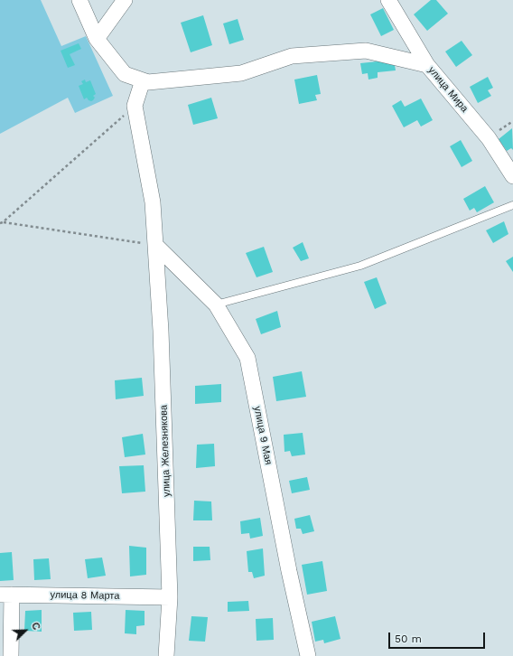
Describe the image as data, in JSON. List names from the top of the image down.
{
  "streets": {
    "street": [
      "улица Мира",
      "улица 9 Мая",
      "улица Железнякова",
      "улица 8 Марта"
    ]
  },
  "crossings": [
    ["улица 9 Мая", "улица Железнякова"],
    ["улица Железнякова", "улица 8 Марта"]
  ],
  "scale_bar": "50 m",
  "north": "top right"
}
